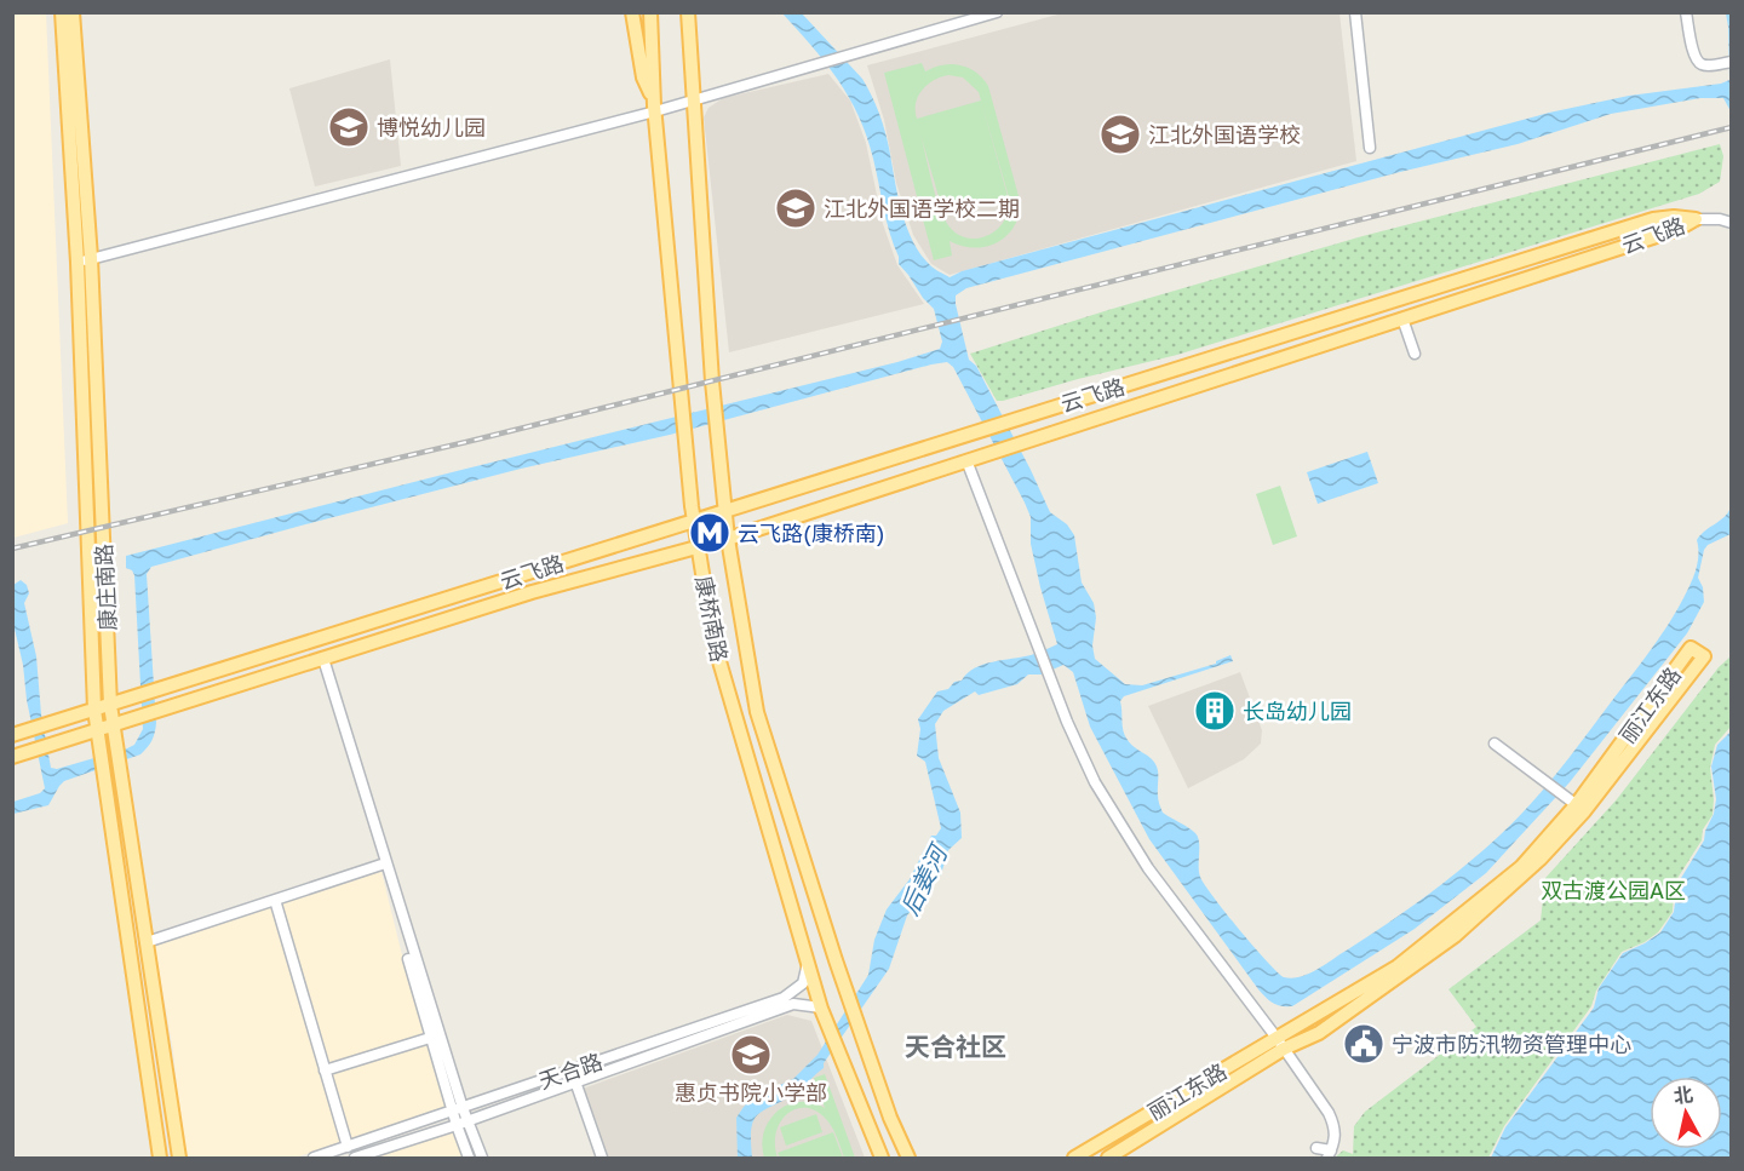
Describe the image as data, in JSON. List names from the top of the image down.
{
  "streets": {
    "main road": [
      "云飞路",
      "康庄南路",
      "康桥南路",
      "丽江东路"
    ],
    "street": ["天合路"]
  },
  "crossings": [
    ["云飞路", "康庄南路"],
    ["云飞路", "康桥南路"],
    ["康桥南路", "天合路"]
  ],
  "districts": ["天合社区"],
  "water": ["后姜河"],
  "parks": ["双古渡公园A区"],
  "places": {
    "school or university": [
      "博悦幼儿园",
      "江北外国语学校",
      "江北外国语学校二期",
      "惠贞书院小学部"
    ],
    "metro station": ["云飞路(康桥南)"],
    "building": ["长岛幼儿园"],
    "public building": ["宁波市防汛物资管理中心"]
  },
  "north": "top"
}
